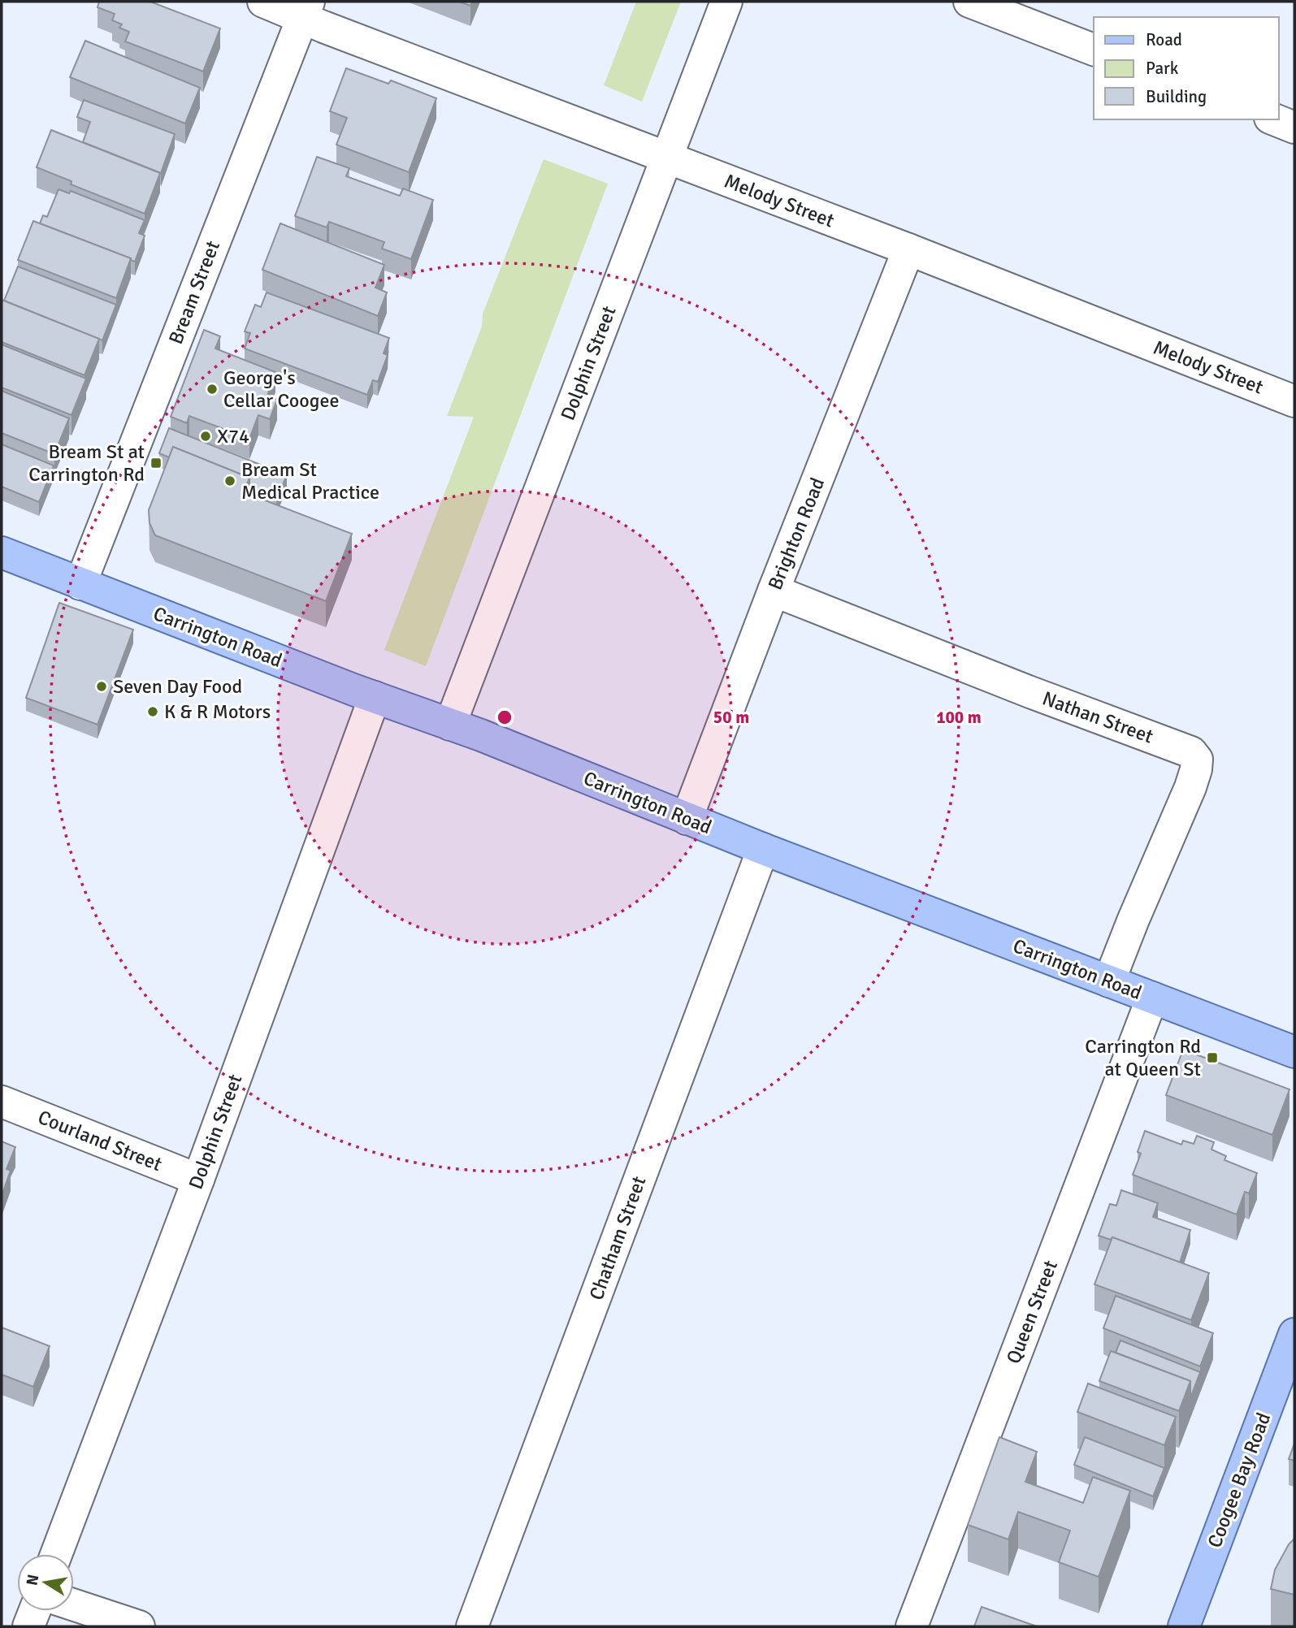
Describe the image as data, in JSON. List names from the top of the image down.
{
  "streets": {
    "main road": ["Carrington Road", "Coogee Bay Road"],
    "street": [
      "Melody Street",
      "Bream Street",
      "Dolphin Street",
      "Brighton Road",
      "Nathan Street",
      "Courland Street",
      "Chatham Street",
      "Queen Street"
    ]
  },
  "crossings": [
    ["Melody Street", "Bream Street"],
    ["Melody Street", "Dolphin Street"],
    ["Melody Street", "Brighton Road"],
    ["Bream Street", "Carrington Road"],
    ["Dolphin Street", "Carrington Road"],
    ["Dolphin Street", "Courland Street"],
    ["Brighton Road", "Carrington Road"],
    ["Brighton Road", "Nathan Street"],
    ["Carrington Road", "Nathan Street"],
    ["Carrington Road", "Chatham Street"],
    ["Carrington Road", "Queen Street"]
  ],
  "places": {
    "other": [
      "George's Cellar Coogee",
      "X74",
      "Bream St Medical Practice",
      "Seven Day Food",
      "K & R Motors"
    ],
    "transit": ["Bream St at Carrington Rd", "Carrington Rd at Queen St"]
  },
  "legend": ["Road", "Park", "Building"],
  "north": "left",
  "rings": ["50 m", "100 m"]
}
